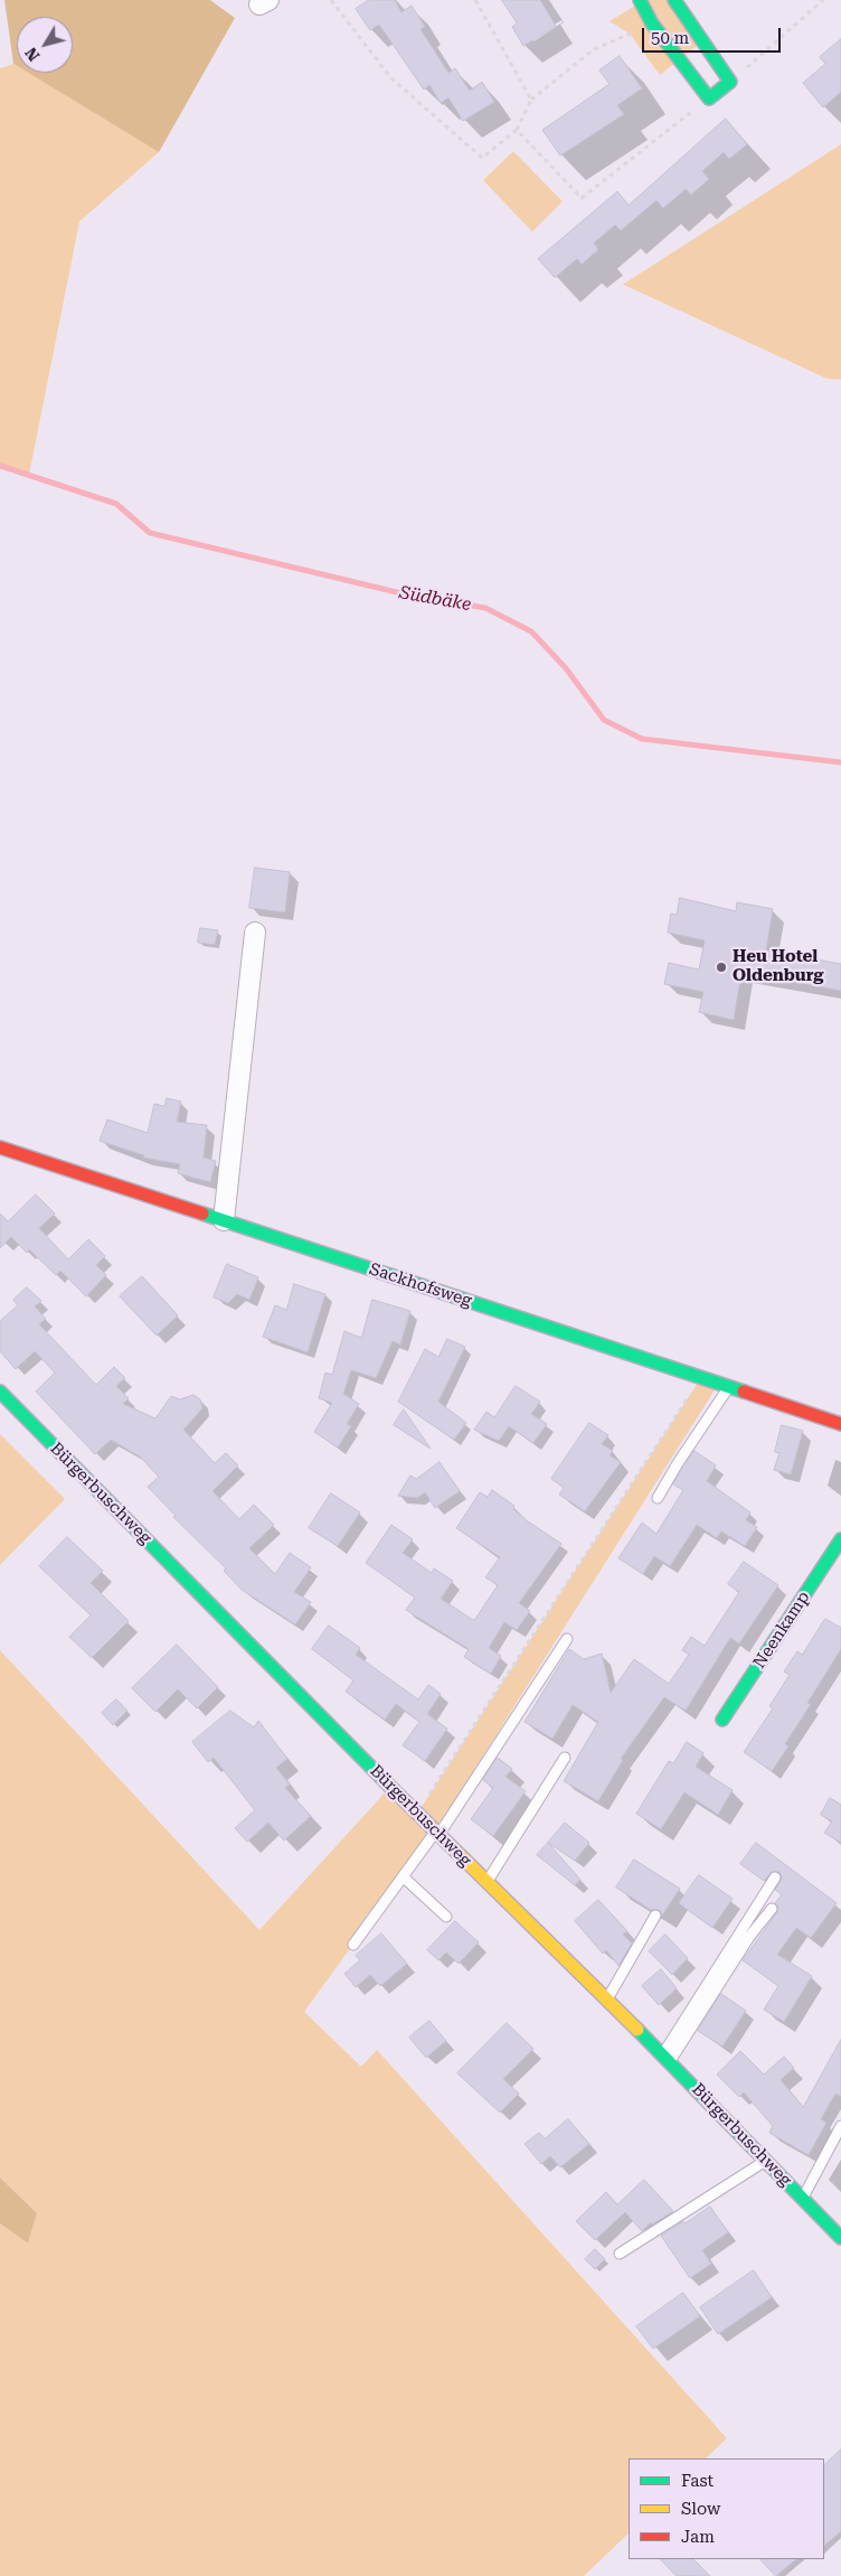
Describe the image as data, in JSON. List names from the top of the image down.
{
  "streets": {
    "street": ["Sackhofsweg", "Bürgerbuschweg", "Neenkamp"]
  },
  "water": ["Südbäke"],
  "places": ["Heu Hotel Oldenburg"],
  "legend": ["Fast", "Slow", "Jam"],
  "scale_bar": "50 m",
  "north": "bottom left"
}
